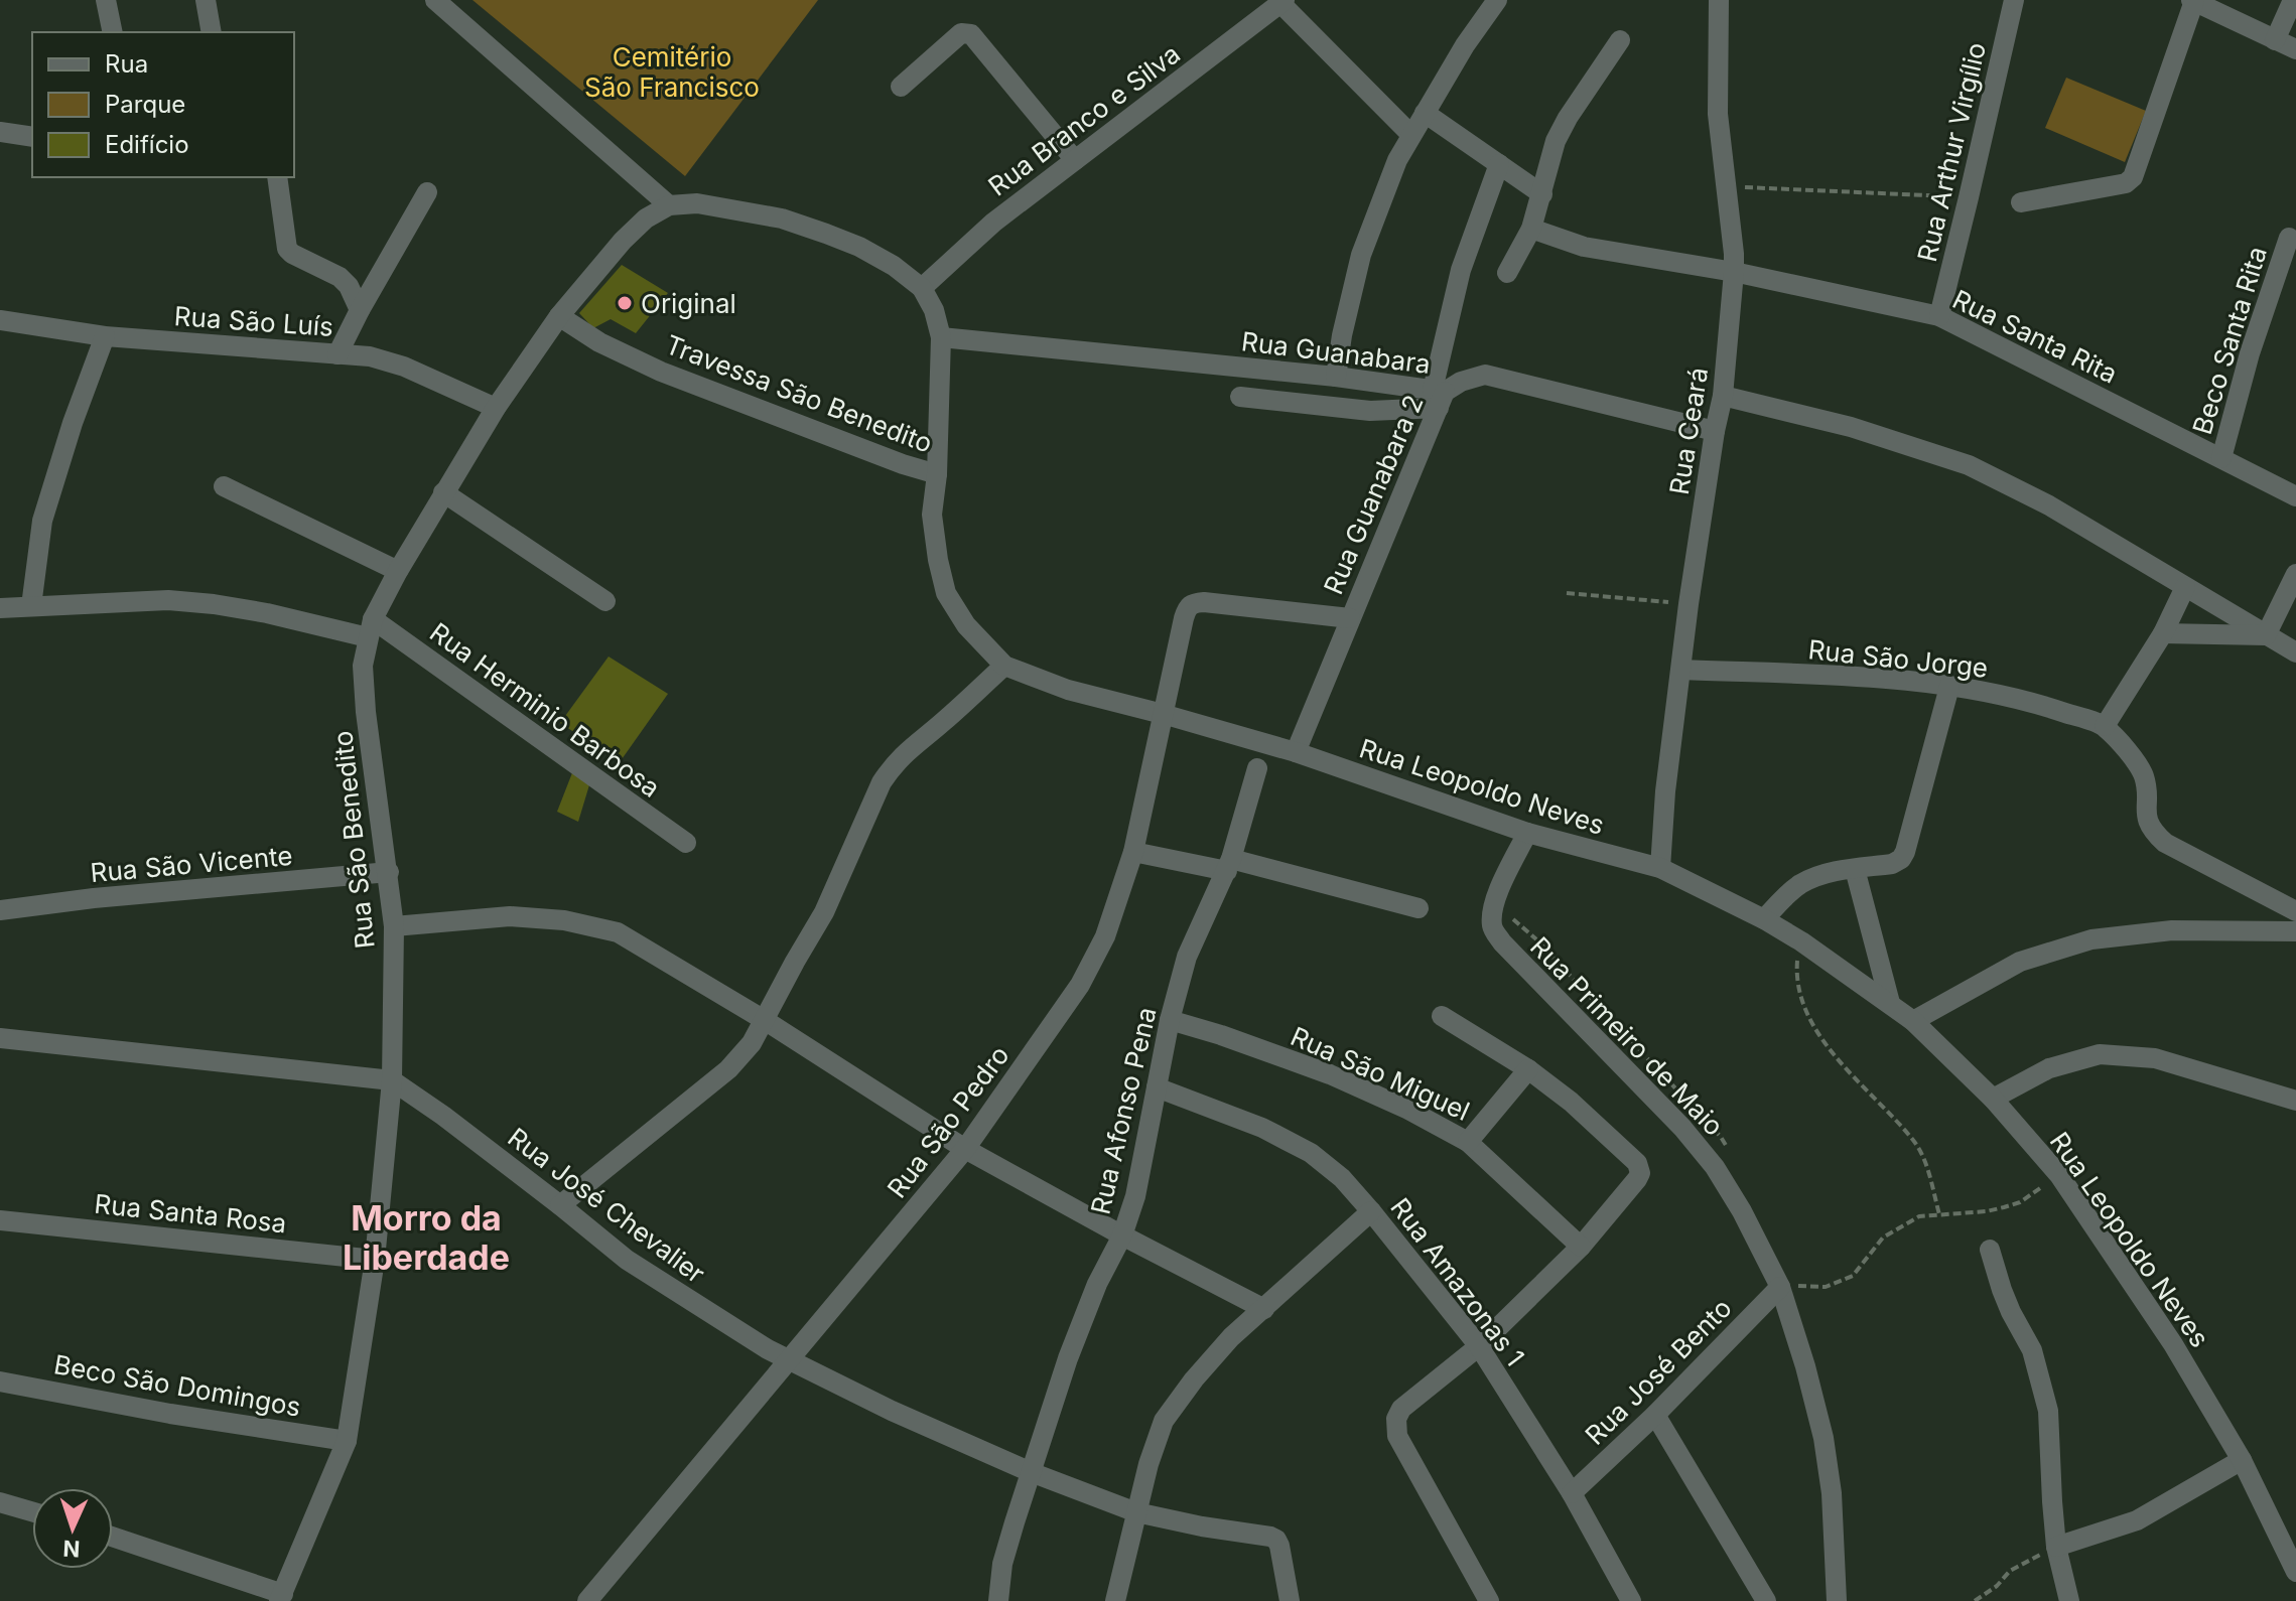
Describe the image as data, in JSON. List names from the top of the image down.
{
  "streets": {
    "street": [
      "Rua Branco e Silva",
      "Rua Arthur Virgílio",
      "Rua São Luís",
      "Rua Santa Rita",
      "Beco Santa Rita",
      "Rua Guanabara",
      "Travessa São Benedito",
      "Rua Ceará",
      "Rua Guanabara 2",
      "Rua São Jorge",
      "Rua Herminio Barbosa",
      "Rua Leopoldo Neves",
      "Rua São Benedito",
      "Rua São Vicente",
      "Rua Primeiro de Maio",
      "Rua São Miguel",
      "Rua Afonso Pena",
      "Rua São Pedro",
      "Rua José Chevalier",
      "Rua Santa Rosa",
      "Rua Amazonas 1",
      "Rua José Bento",
      "Beco São Domingos"
    ]
  },
  "crossings": [
    ["Rua Branco e Silva", "Rua Leopoldo Neves"],
    ["Rua Arthur Virgílio", "Rua Santa Rita"],
    ["Rua São Luís", "Rua São Benedito"],
    ["Rua Santa Rita", "Beco Santa Rita"],
    ["Rua Santa Rita", "Rua Ceará"],
    ["Rua Guanabara", "Rua Ceará"],
    ["Rua Guanabara", "Rua Guanabara 2"],
    ["Rua Guanabara", "Rua Leopoldo Neves"],
    ["Travessa São Benedito", "Rua Leopoldo Neves"],
    ["Travessa São Benedito", "Rua São Benedito"],
    ["Rua Ceará", "Rua São Jorge"],
    ["Rua Ceará", "Rua Leopoldo Neves"],
    ["Rua Guanabara 2", "Rua Leopoldo Neves"],
    ["Rua Guanabara 2", "Rua São Pedro"],
    ["Rua Herminio Barbosa", "Rua São Benedito"],
    ["Rua Leopoldo Neves", "Rua São Benedito"],
    ["Rua Leopoldo Neves", "Rua Primeiro de Maio"],
    ["Rua Leopoldo Neves", "Rua São Pedro"],
    ["Rua São Benedito", "Rua São Vicente"],
    ["Rua São Benedito", "Rua José Chevalier"],
    ["Rua São Benedito", "Rua Santa Rosa"],
    ["Rua São Benedito", "Beco São Domingos"],
    ["Rua Primeiro de Maio", "Rua José Bento"],
    ["Rua São Miguel", "Rua Afonso Pena"],
    ["Rua Afonso Pena", "Rua José Chevalier"],
    ["Rua Afonso Pena", "Rua Amazonas 1"],
    ["Rua São Pedro", "Rua José Chevalier"],
    ["Rua Amazonas 1", "Rua José Bento"]
  ],
  "districts": ["Morro da Liberdade"],
  "parks": ["Cemitério São Francisco"],
  "places": ["Original"],
  "legend": ["Rua", "Parque", "Edifício"],
  "north": "bottom"
}
